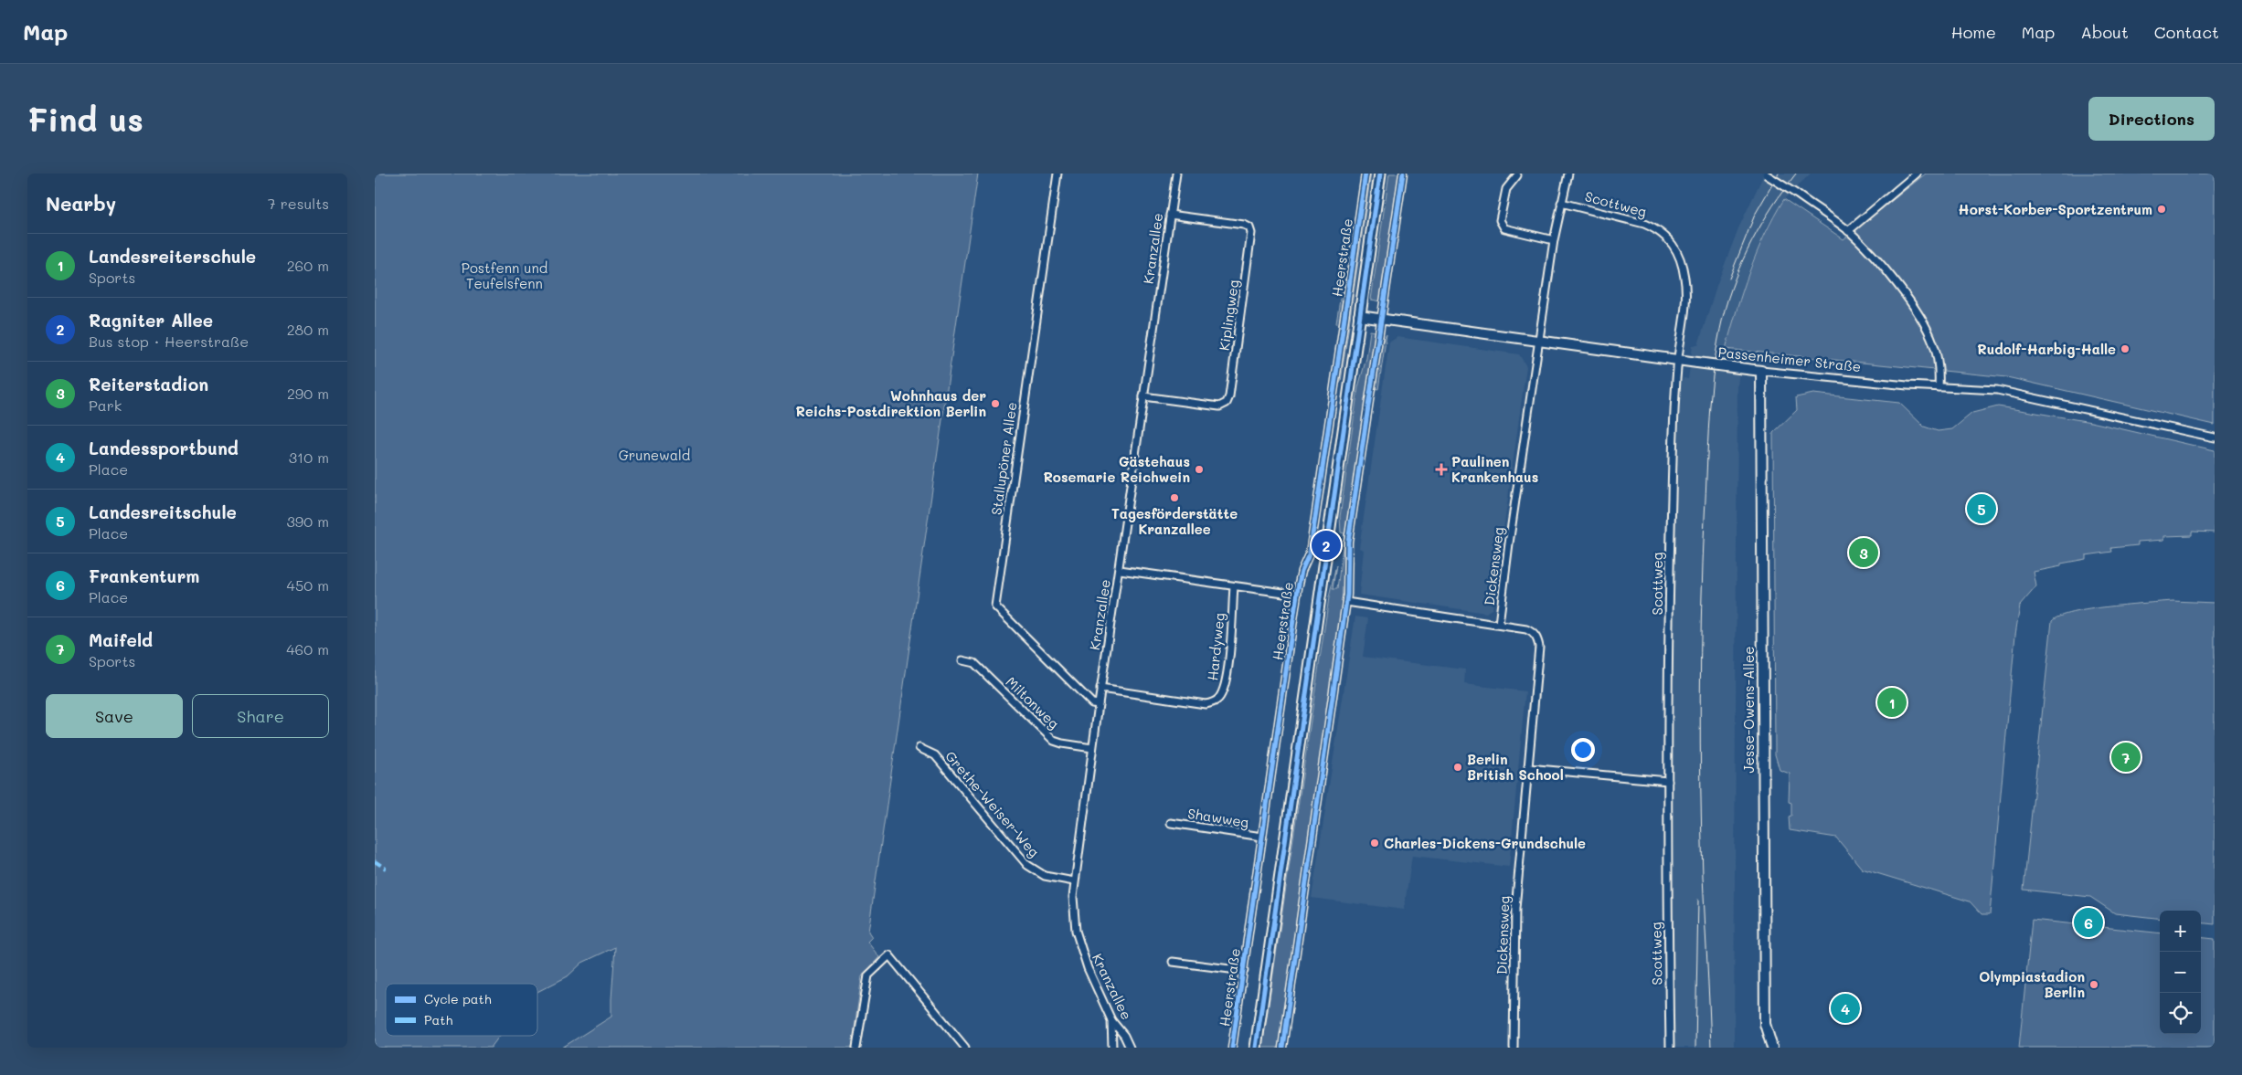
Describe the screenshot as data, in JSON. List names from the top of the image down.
{
  "streets": {
    "main road": ["Heerstraße"],
    "street": [
      "Scottweg",
      "Kranzallee",
      "Kiplingweg",
      "Passenheimer Straße",
      "Stallupöner Allee",
      "Dickensweg",
      "Hardyweg",
      "Miltonweg",
      "Jesse-Owens-Allee",
      "Grethe-Weiser-Weg",
      "Shawweg"
    ]
  },
  "crossings": [
    ["Scottweg", "Passenheimer Straße"],
    ["Scottweg", "Dickensweg"],
    ["Kranzallee", "Kiplingweg"],
    ["Kranzallee", "Stallupöner Allee"],
    ["Kranzallee", "Hardyweg"],
    ["Kranzallee", "Miltonweg"],
    ["Kranzallee", "Grethe-Weiser-Weg"],
    ["Heerstraße", "Passenheimer Straße"],
    ["Heerstraße", "Shawweg"],
    ["Passenheimer Straße", "Dickensweg"],
    ["Passenheimer Straße", "Jesse-Owens-Allee"]
  ],
  "parks": ["Postfenn und Teufelsfenn", "Grunewald"],
  "places": {
    "other": [
      "Horst-Korber-Sportzentrum",
      "Rudolf-Harbig-Halle",
      "Wohnhaus der Reichs-Postdirektion Berlin",
      "Gästehaus Rosemarie Reichwein",
      "Tagesförderstätte Kranzallee",
      "Berlin British School",
      "Charles-Dickens-Grundschule",
      "Olympiastadion Berlin"
    ],
    "health": ["Paulinen Krankenhaus"]
  },
  "legend": ["Cycle path", "Path"],
  "page": {
    "header": "Map",
    "nav": [
      "Home",
      "Map",
      "About",
      "Contact"
    ],
    "buttons": [
      "Directions",
      ["Save", "Share"]
    ],
    "title": "Find us",
    "heading": ["Nearby", "7 results"],
    "list": [
      {
        "mark": "1",
        "name": "Landesreiterschule",
        "note": "Sports",
        "value": "260 m"
      },
      {
        "mark": "2",
        "name": "Ragniter Allee",
        "note": "Bus stop · Heerstraße",
        "value": "280 m"
      },
      {
        "mark": "3",
        "name": "Reiterstadion",
        "note": "Park",
        "value": "290 m"
      },
      {
        "mark": "4",
        "name": "Landessportbund",
        "note": "Place",
        "value": "310 m"
      },
      {
        "mark": "5",
        "name": "Landesreitschule",
        "note": "Place",
        "value": "390 m"
      },
      {
        "mark": "6",
        "name": "Frankenturm",
        "note": "Place",
        "value": "450 m"
      },
      {
        "mark": "7",
        "name": "Maifeld",
        "note": "Sports",
        "value": "460 m"
      }
    ],
    "pins": [
      "5",
      "2",
      "3",
      "1",
      "7",
      "6",
      "4"
    ],
    "map_buttons": ["+", "−"]
  }
}
